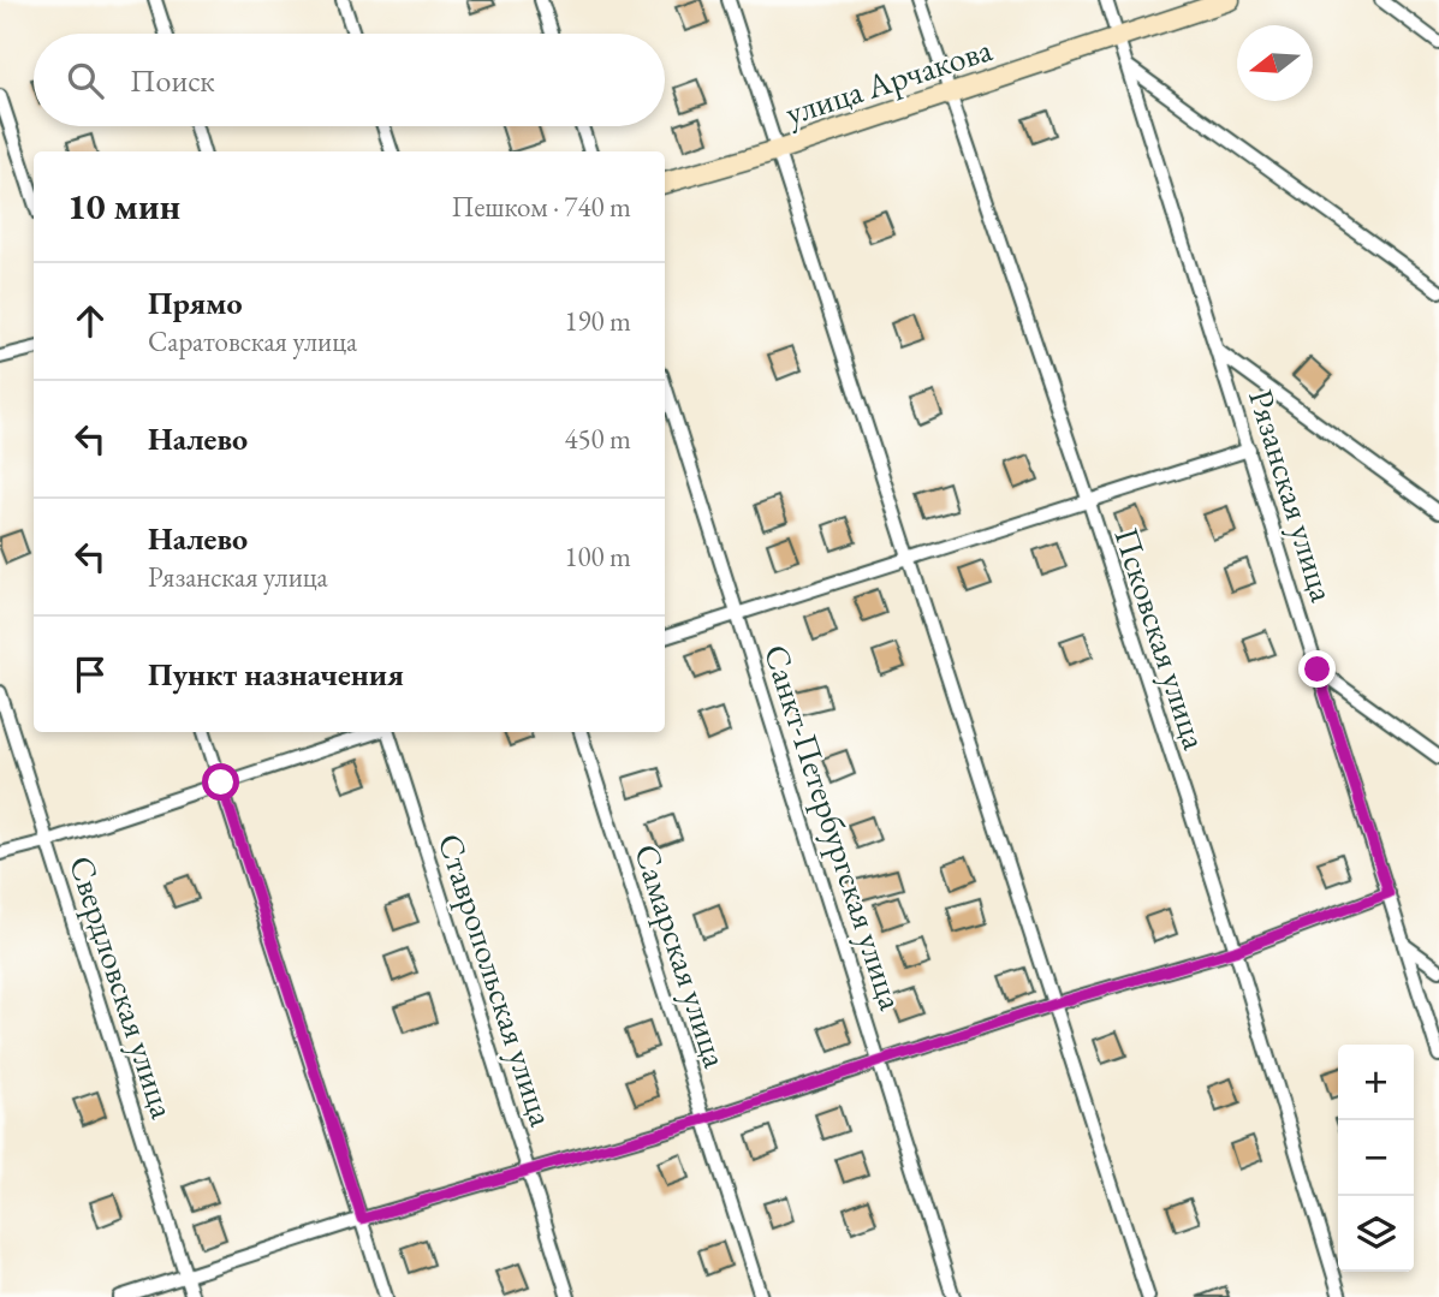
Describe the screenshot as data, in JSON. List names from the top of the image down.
{
  "streets": {
    "street": [
      "улица Арчакова",
      "Рязанская улица",
      "Псковская улица",
      "Санкт-Петербургская улица",
      "Самарская улица",
      "Ставропольская улица",
      "Свердловская улица"
    ]
  },
  "crossings": [
    ["улица Арчакова", "Рязанская улица"],
    ["улица Арчакова", "Псковская улица"]
  ],
  "north": "left",
  "page": {
    "search": "Поиск",
    "heading": ["10 мин", "Пешком · 740 m"],
    "list": [
      ["Прямо", "Саратовская улица", "190 m"],
      ["Налево", "450 m"],
      ["Налево", "Рязанская улица", "100 m"],
      "Пункт назначения"
    ],
    "map_buttons": ["+", "−"]
  }
}
